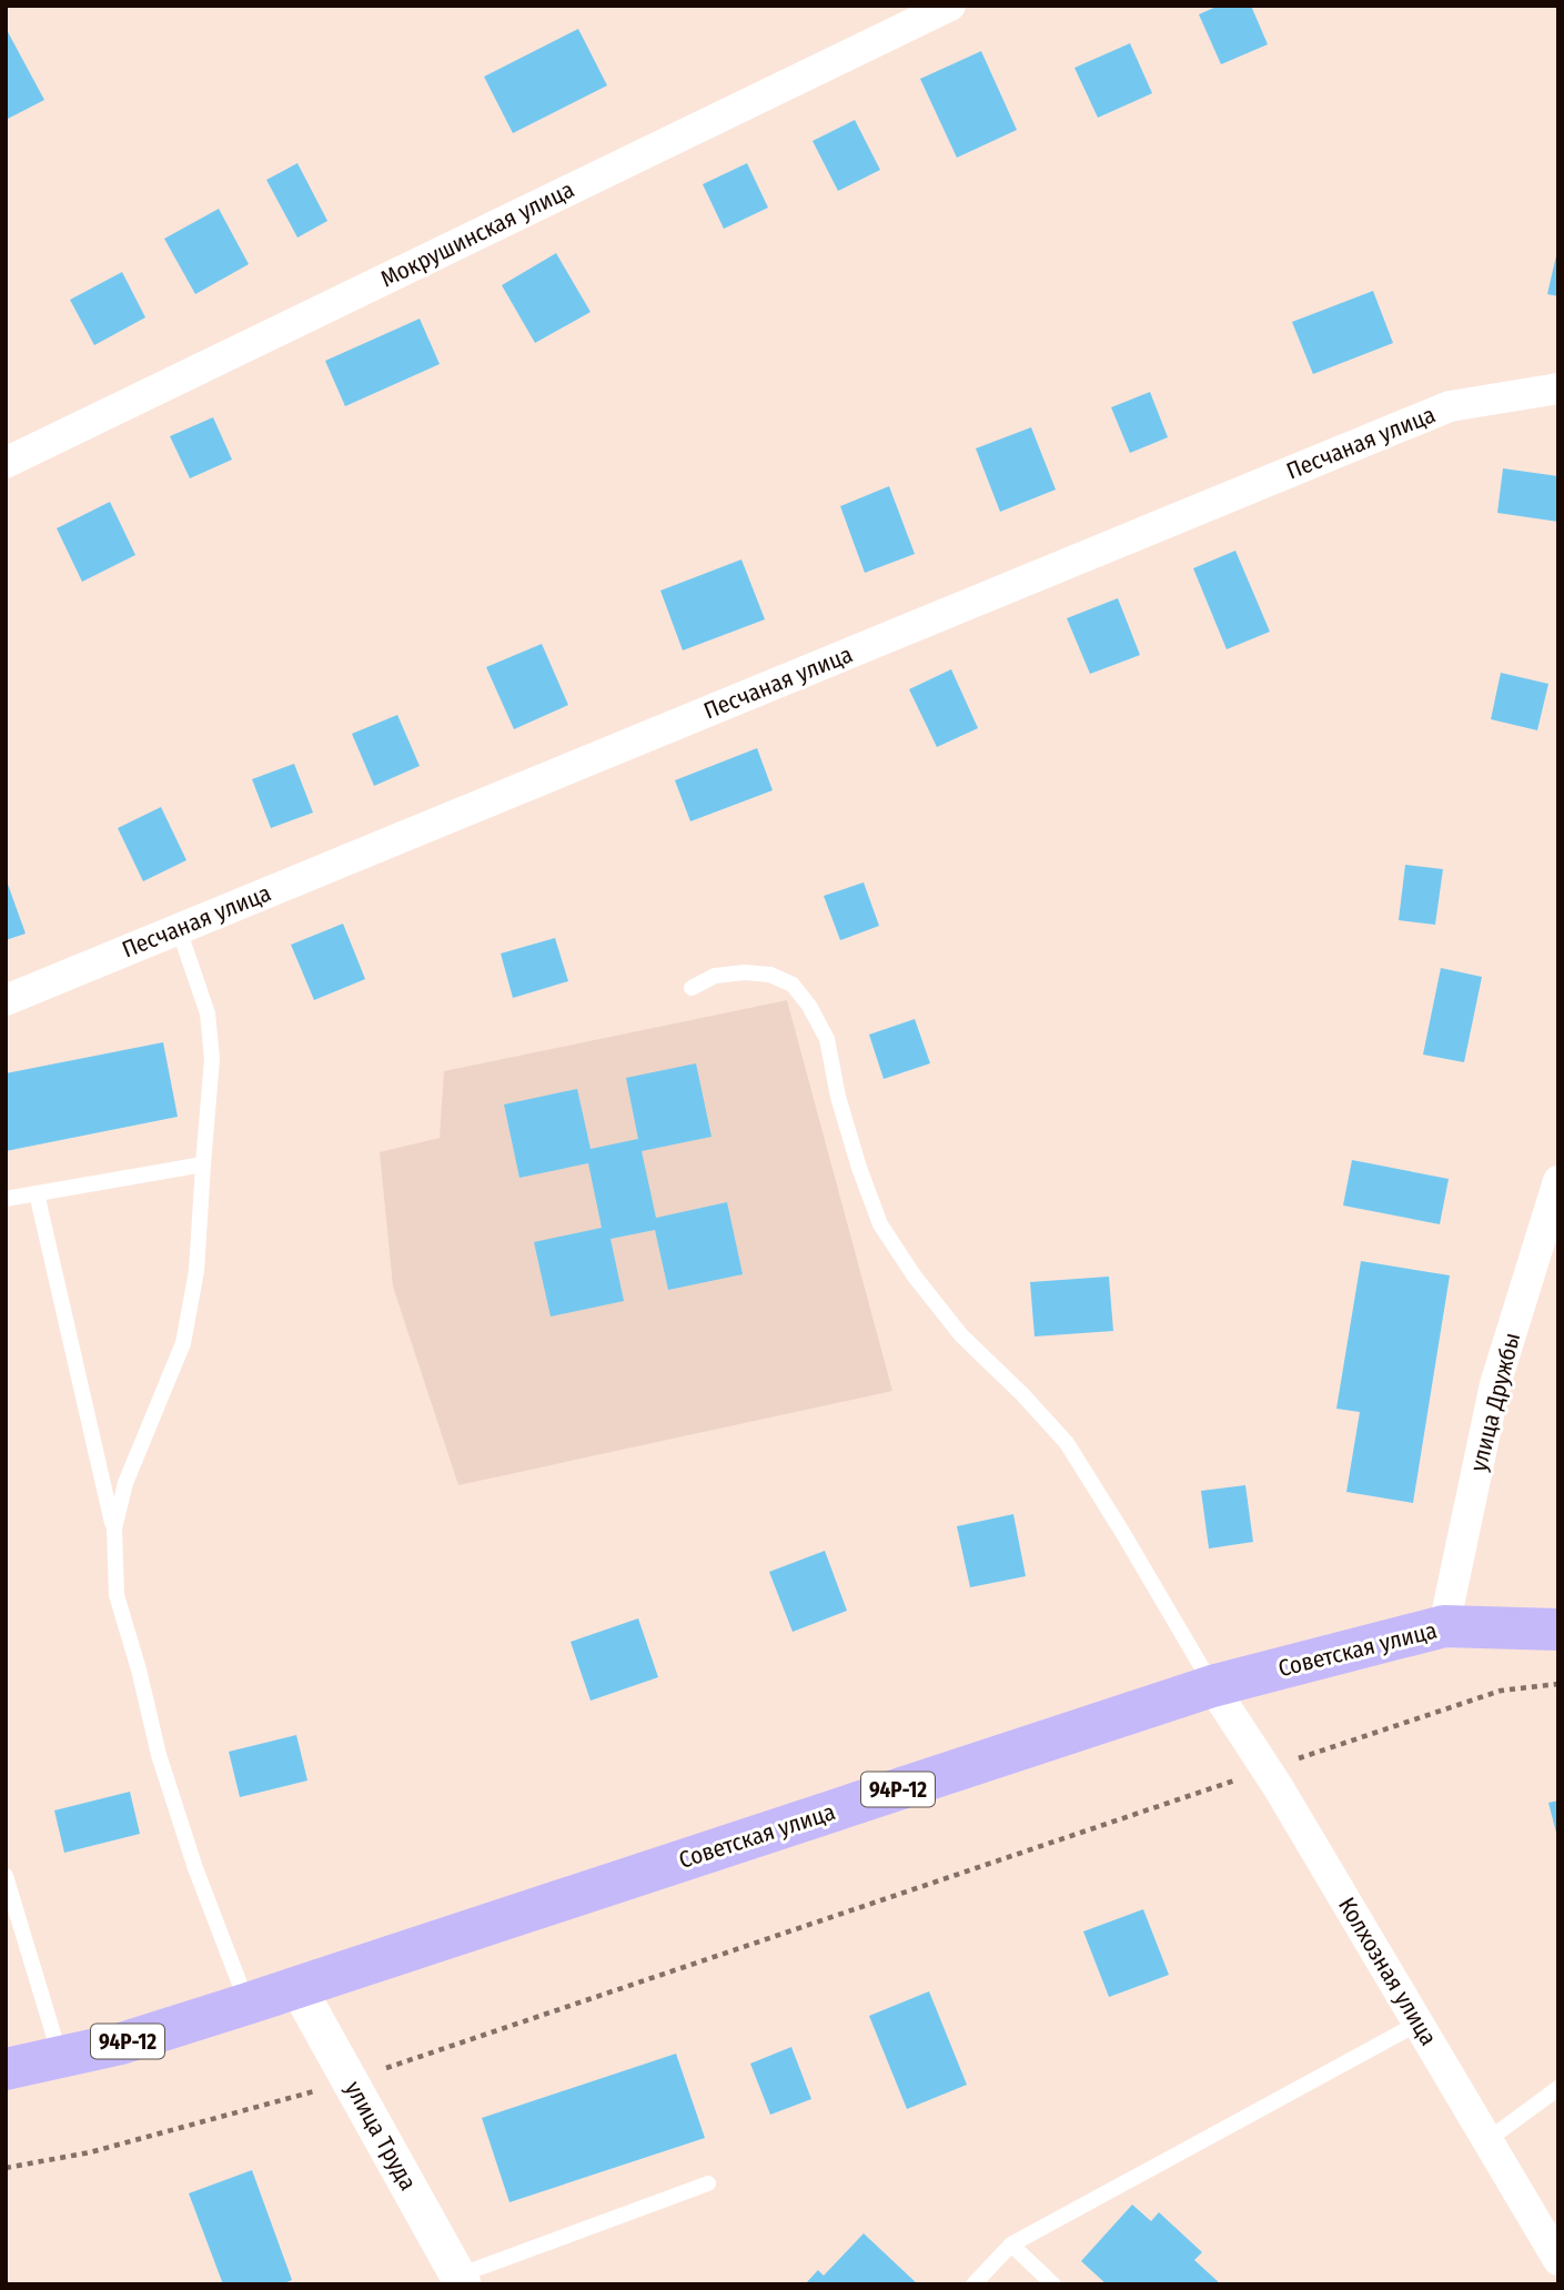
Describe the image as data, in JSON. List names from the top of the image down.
{
  "streets": {
    "main road": ["Советская улица", "94Р-12"],
    "street": [
      "Мокрушинская улица",
      "Песчаная улица",
      "улица Дружбы",
      "Колхозная улица",
      "улица Труда"
    ]
  },
  "crossings": [
    ["улица Дружбы", "Советская улица"],
    ["Советская улица", "Колхозная улица"],
    ["Советская улица", "улица Труда"]
  ]
}
